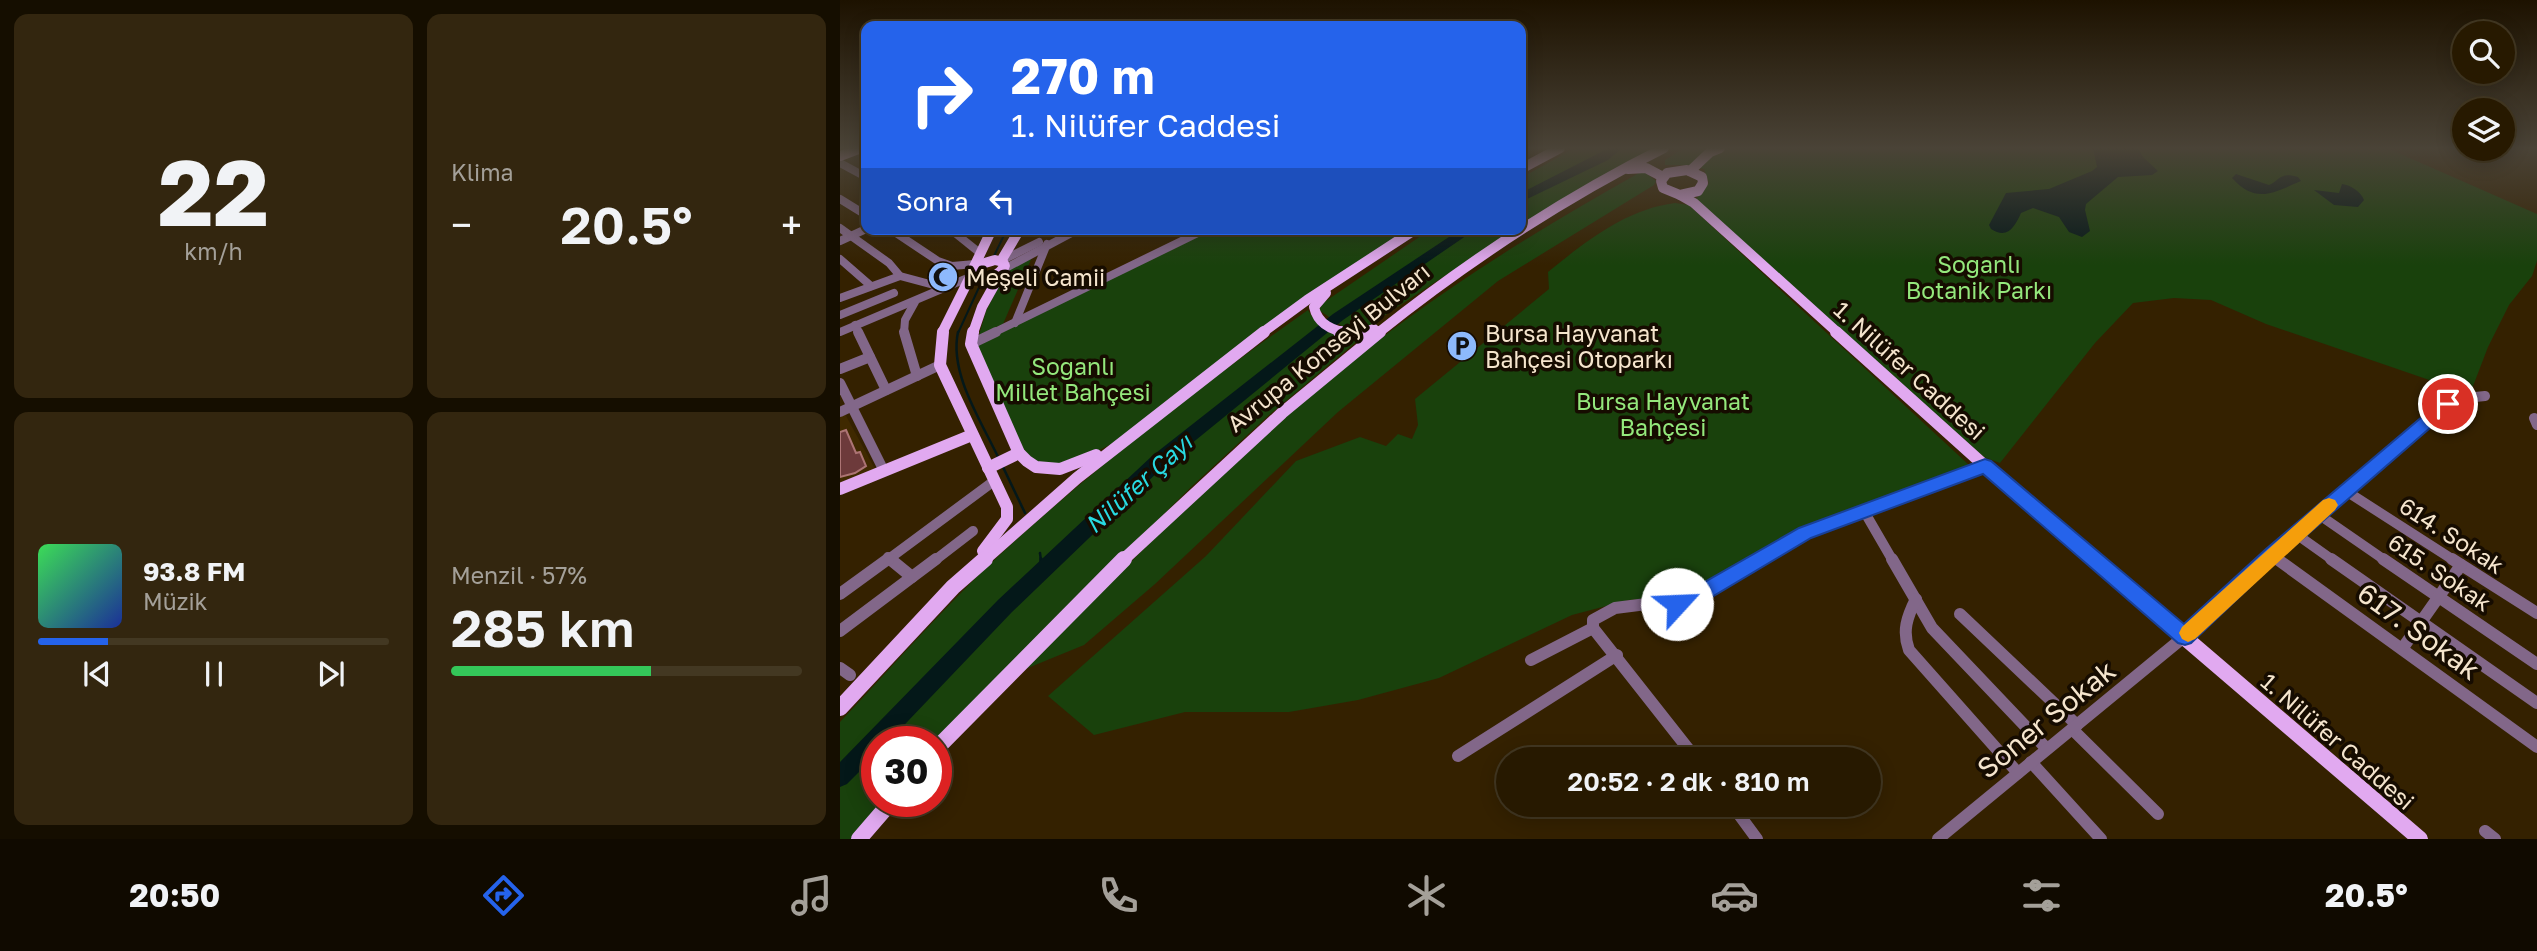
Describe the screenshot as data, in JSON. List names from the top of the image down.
{
  "streets": {
    "main road": ["Avrupa Konseyi Bulvarı", "1. Nilüfer Caddesi"],
    "street": [
      "614. Sokak",
      "615. Sokak",
      "617. Sokak",
      "Soner Sokak"
    ]
  },
  "crossings": [
    ["1. Nilüfer Caddesi", "Soner Sokak"],
    ["614. Sokak", "Soner Sokak"],
    ["615. Sokak", "Soner Sokak"],
    ["617. Sokak", "Soner Sokak"]
  ],
  "water": ["Nilüfer Çayı"],
  "parks": ["Soğanlı Botanik Parkı", "Soğanlı Millet Bahçesi", "Bursa Hayvanat Bahçesi"],
  "places": {
    "mosque": ["Meşeli Camii"],
    "parking": ["Bursa Hayvanat Bahçesi Otoparkı"]
  },
  "page": {
    "tile": [
      ["22", "km/h"],
      "Klima",
      ["Menzil · 57%", "285 km"]
    ],
    "turn": ["270 m", "1. Nilüfer Caddesi"],
    "then": "Sonra",
    "heat": ["−", "20.5°", "+"],
    "song": ["93.8 FM", "Müzik"],
    "limit": "30",
    "trip": "20:52 · 2 dk · 810 m",
    "tabs": ["20:50", "20.5°"]
  }
}
